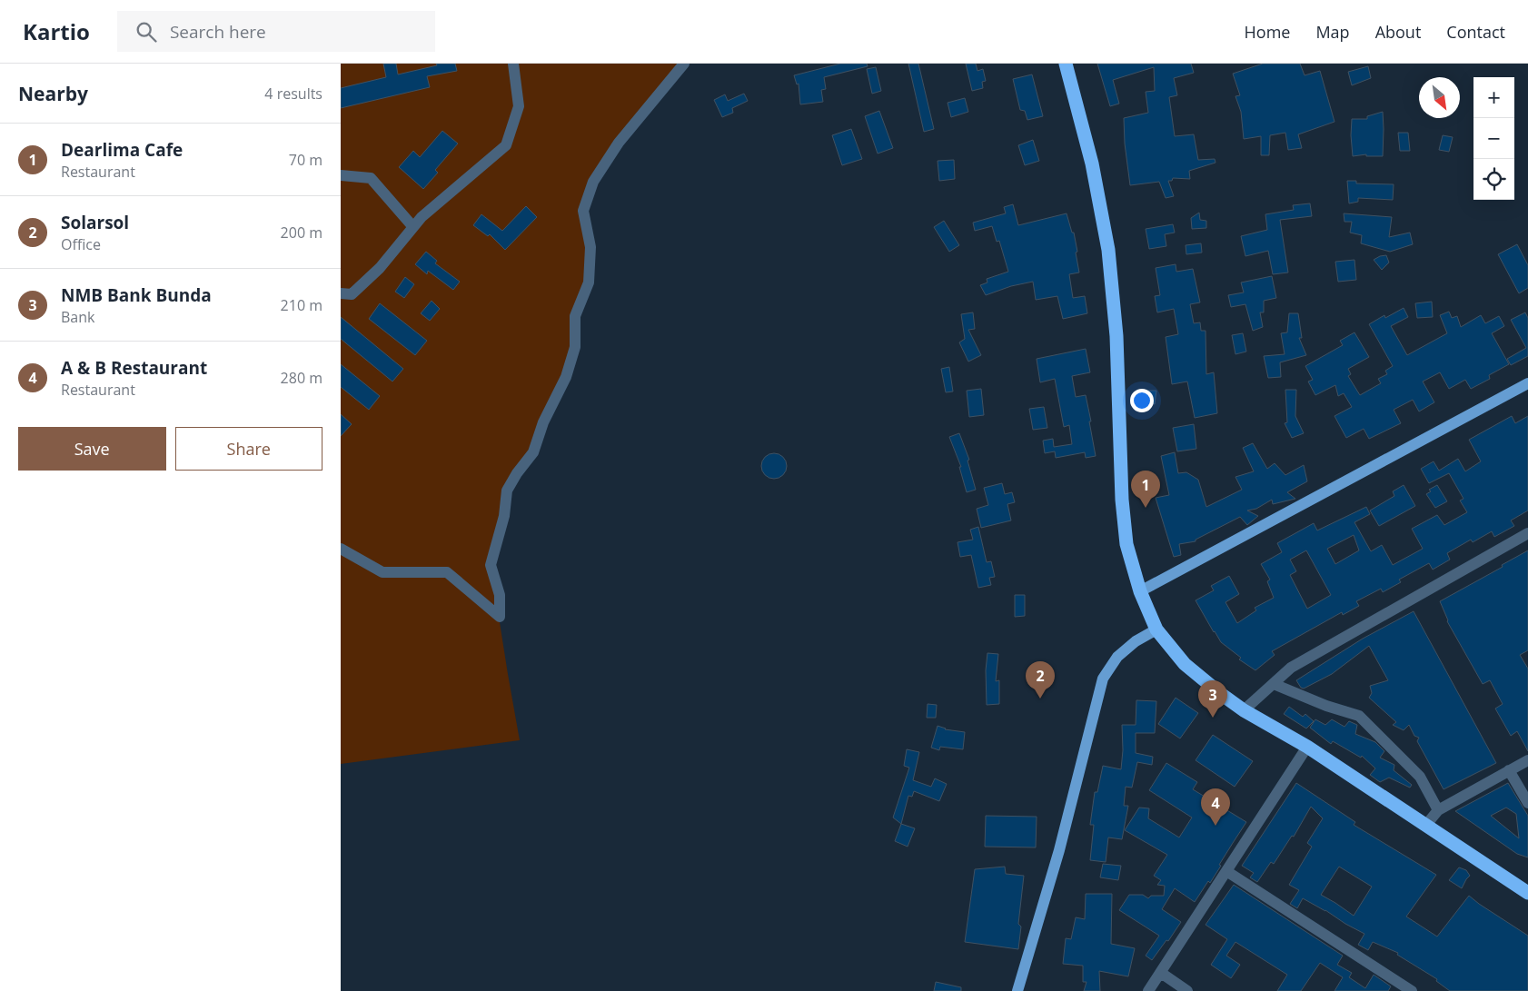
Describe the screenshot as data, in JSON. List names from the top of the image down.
{
  "north": "bottom right",
  "page": {
    "header": "Kartio",
    "search": "Search here",
    "nav": [
      "Home",
      "Map",
      "About",
      "Contact"
    ],
    "heading": ["Nearby", "4 results"],
    "map_buttons": ["+", "−"],
    "list": [
      {
        "mark": "1",
        "name": "Dearlima Cafe",
        "note": "Restaurant",
        "value": "70 m"
      },
      {
        "mark": "2",
        "name": "Solarsol",
        "note": "Office",
        "value": "200 m"
      },
      {
        "mark": "3",
        "name": "NMB Bank Bunda",
        "note": "Bank",
        "value": "210 m"
      },
      {
        "mark": "4",
        "name": "A & B Restaurant",
        "note": "Restaurant",
        "value": "280 m"
      }
    ],
    "buttons": ["Save", "Share"],
    "pins": [
      "1",
      "2",
      "3",
      "4"
    ]
  }
}
